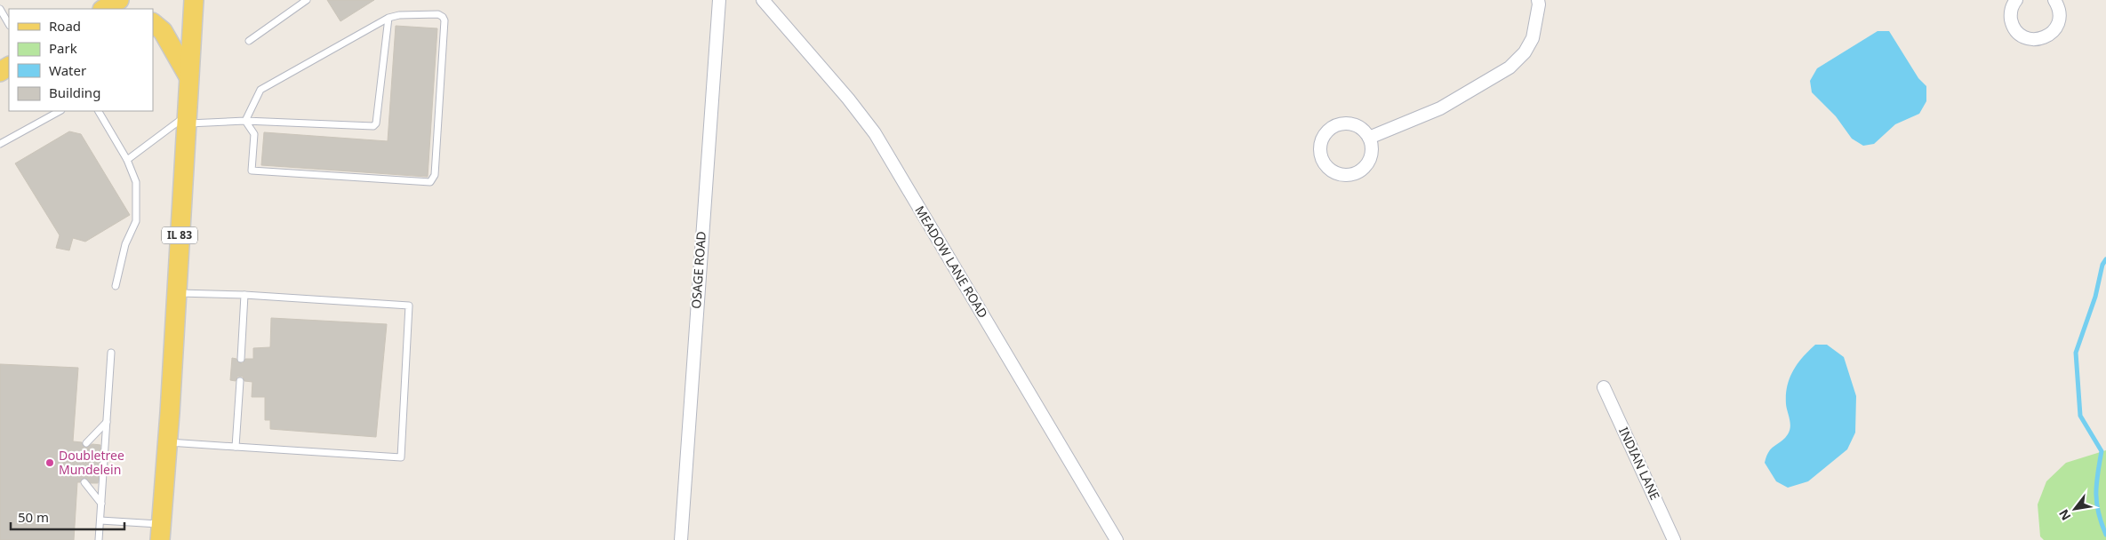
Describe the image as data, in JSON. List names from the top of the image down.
{
  "streets": {
    "main road": ["IL 83"],
    "street": ["MEADOW LANE ROAD", "OSAGE ROAD", "INDIAN LANE"]
  },
  "places": ["Doubletree Mundelein"],
  "legend": [
    "Road",
    "Park",
    "Water",
    "Building"
  ],
  "scale_bar": "50 m",
  "north": "bottom left"
}
